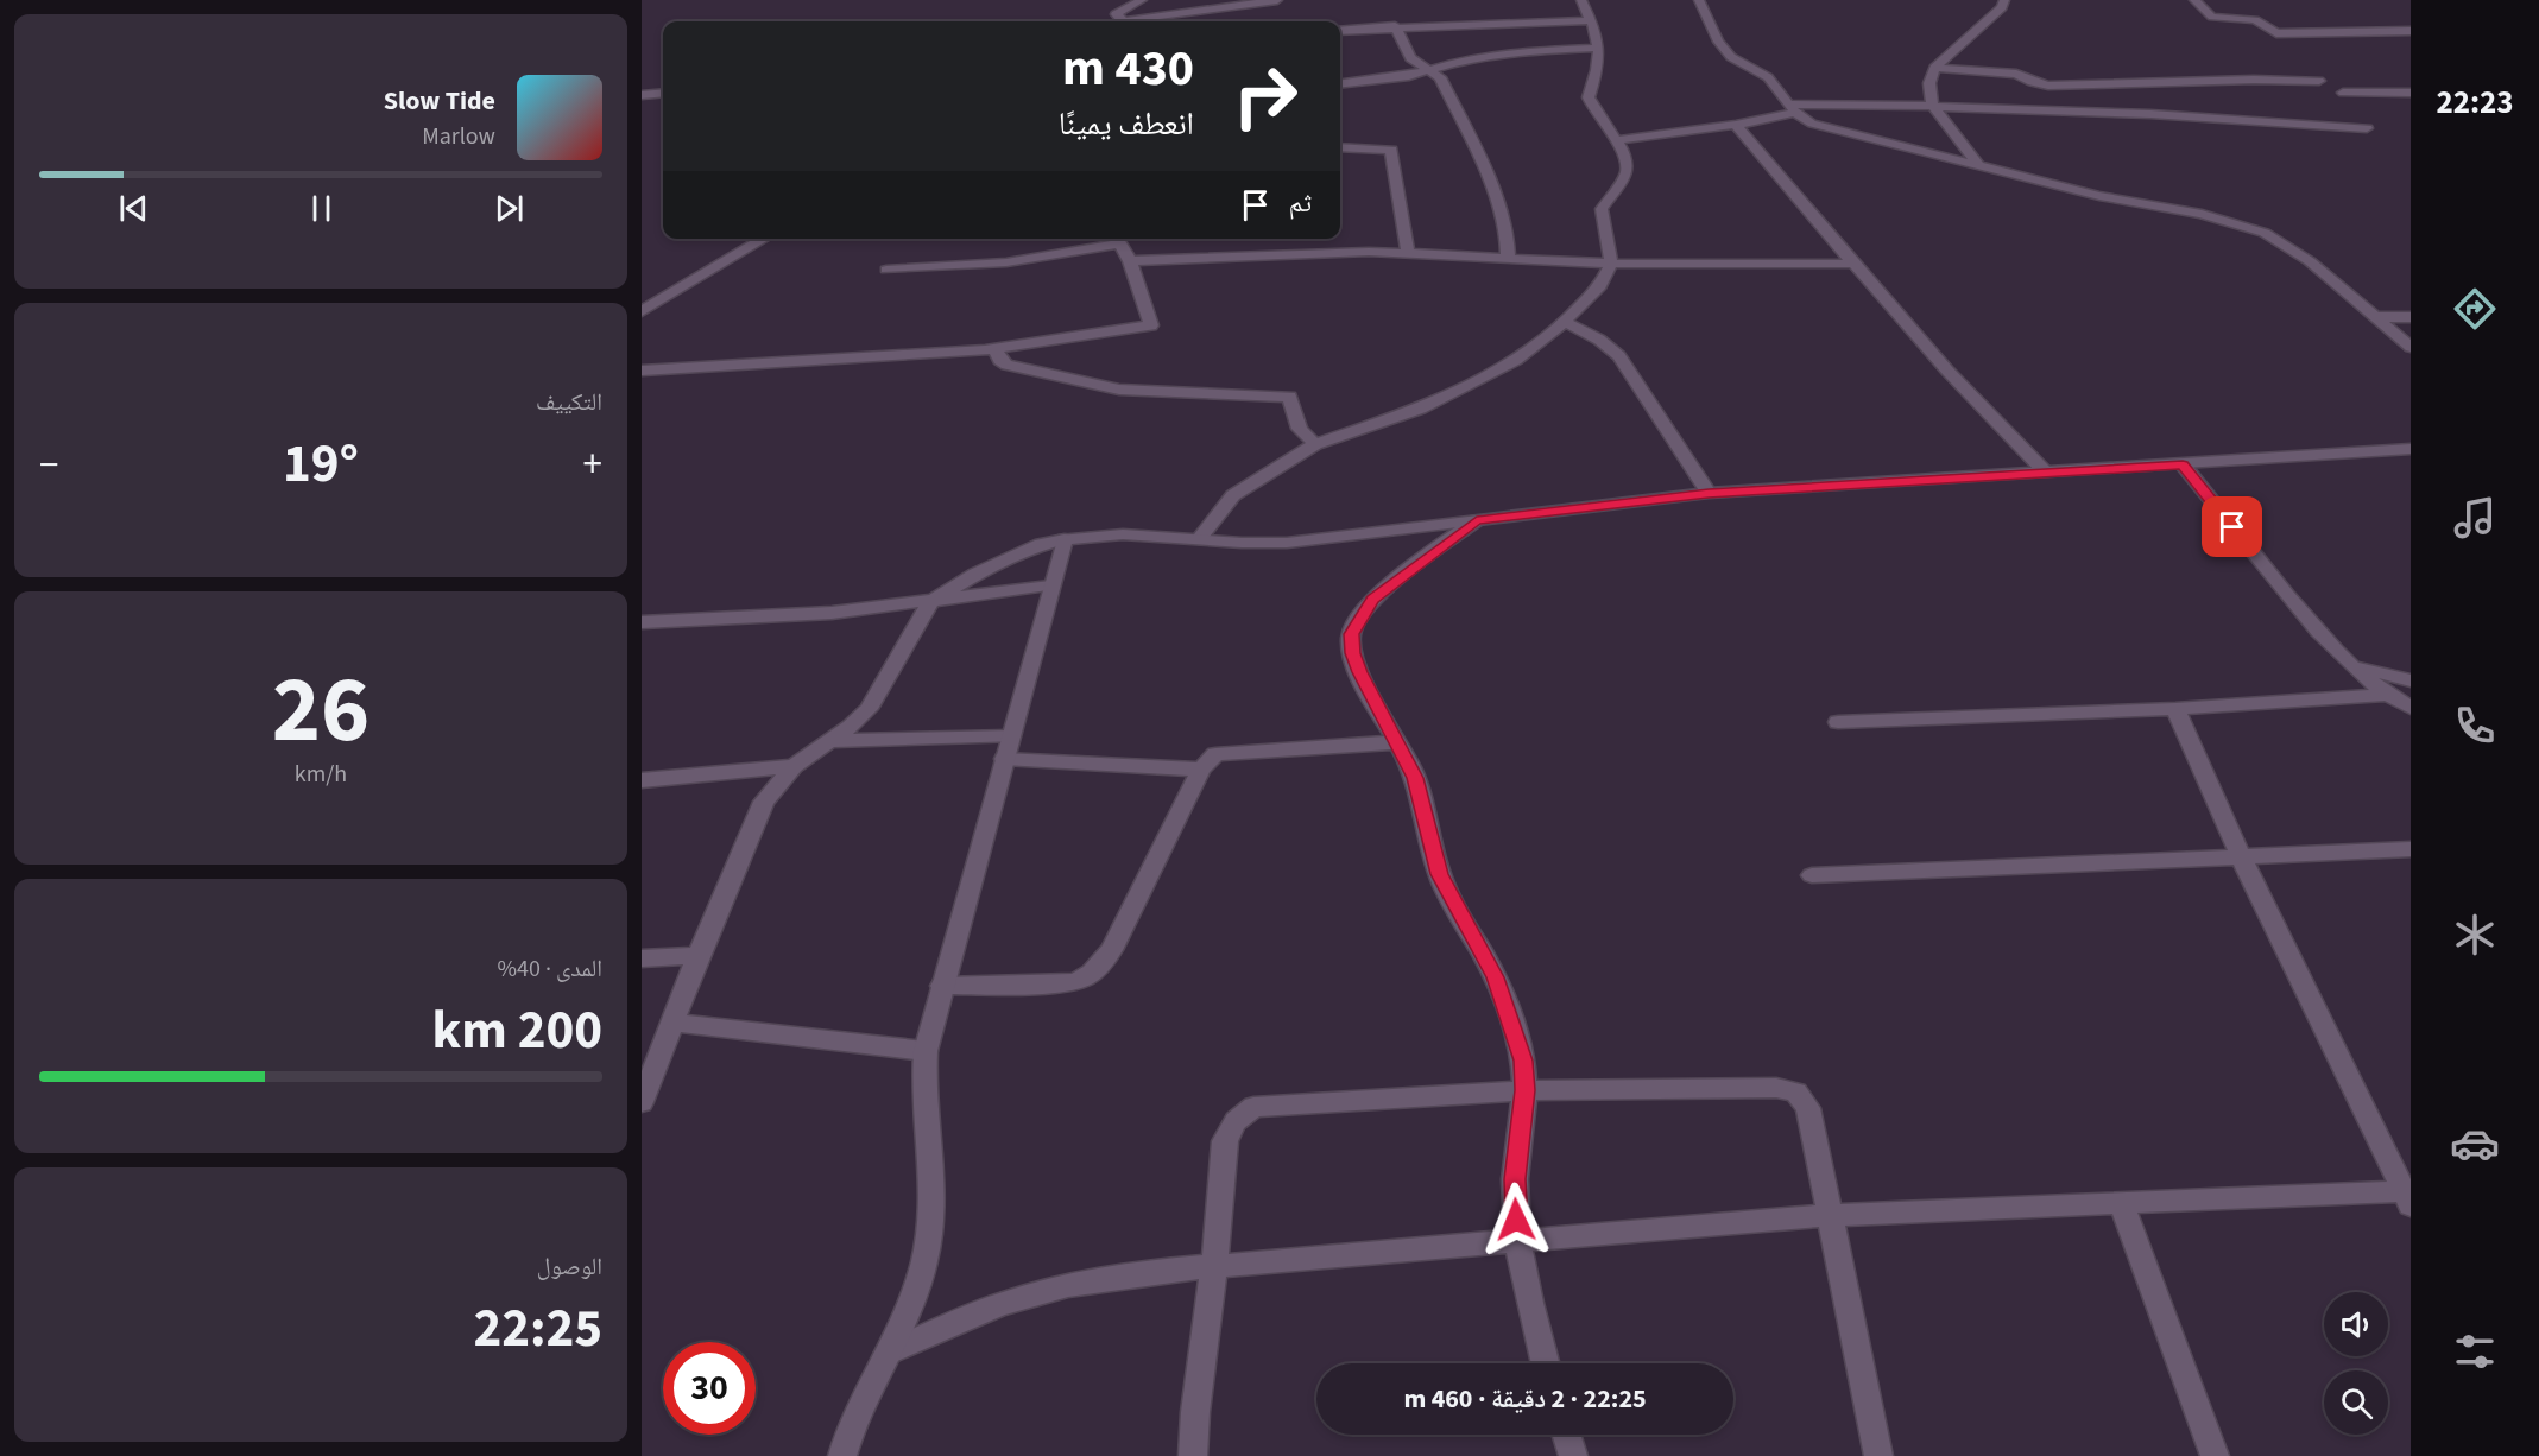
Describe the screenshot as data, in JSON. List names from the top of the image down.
{
  "page": {
    "tabs": "22:23",
    "turn": ["430 m", "انعطف يمينًا"],
    "song": ["Slow Tide", "Marlow"],
    "then": "ثم",
    "tile": [
      "التكييف",
      ["26", "km/h"],
      ["المدى · 40%", "200 km"],
      ["الوصول", "22:25"]
    ],
    "heat": ["−", "19°", "+"],
    "limit": "30",
    "trip": "22:25 · 2 دقيقة · 460 m"
  }
}
